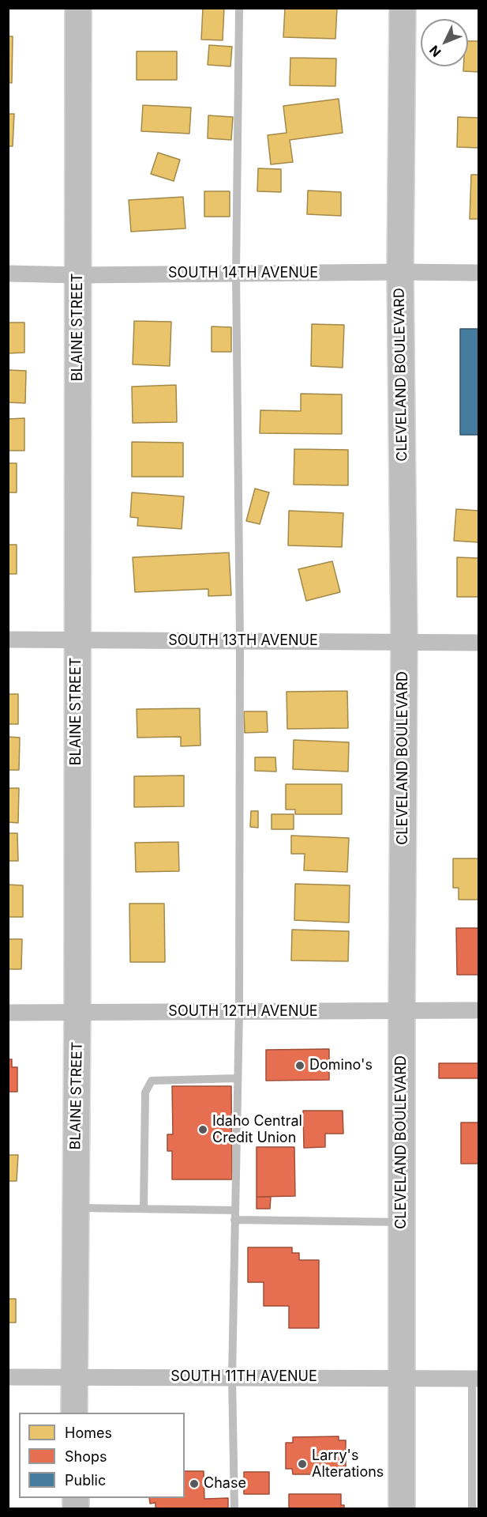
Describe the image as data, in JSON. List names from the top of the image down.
{
  "streets": {
    "main road": ["BLAINE STREET", "CLEVELAND BOULEVARD"],
    "street": [
      "SOUTH 14TH AVENUE",
      "SOUTH 13TH AVENUE",
      "SOUTH 12TH AVENUE",
      "SOUTH 11TH AVENUE"
    ]
  },
  "crossings": [
    ["SOUTH 14TH AVENUE", "BLAINE STREET"],
    ["SOUTH 14TH AVENUE", "CLEVELAND BOULEVARD"],
    ["BLAINE STREET", "SOUTH 13TH AVENUE"],
    ["BLAINE STREET", "SOUTH 12TH AVENUE"],
    ["BLAINE STREET", "SOUTH 11TH AVENUE"],
    ["CLEVELAND BOULEVARD", "SOUTH 13TH AVENUE"],
    ["CLEVELAND BOULEVARD", "SOUTH 12TH AVENUE"],
    ["CLEVELAND BOULEVARD", "SOUTH 11TH AVENUE"]
  ],
  "places": [
    "Domino's",
    "Idaho Central Credit Union",
    "Larry's Alterations",
    "Chase"
  ],
  "legend": ["Homes", "Shops", "Public"],
  "north": "bottom left"
}
